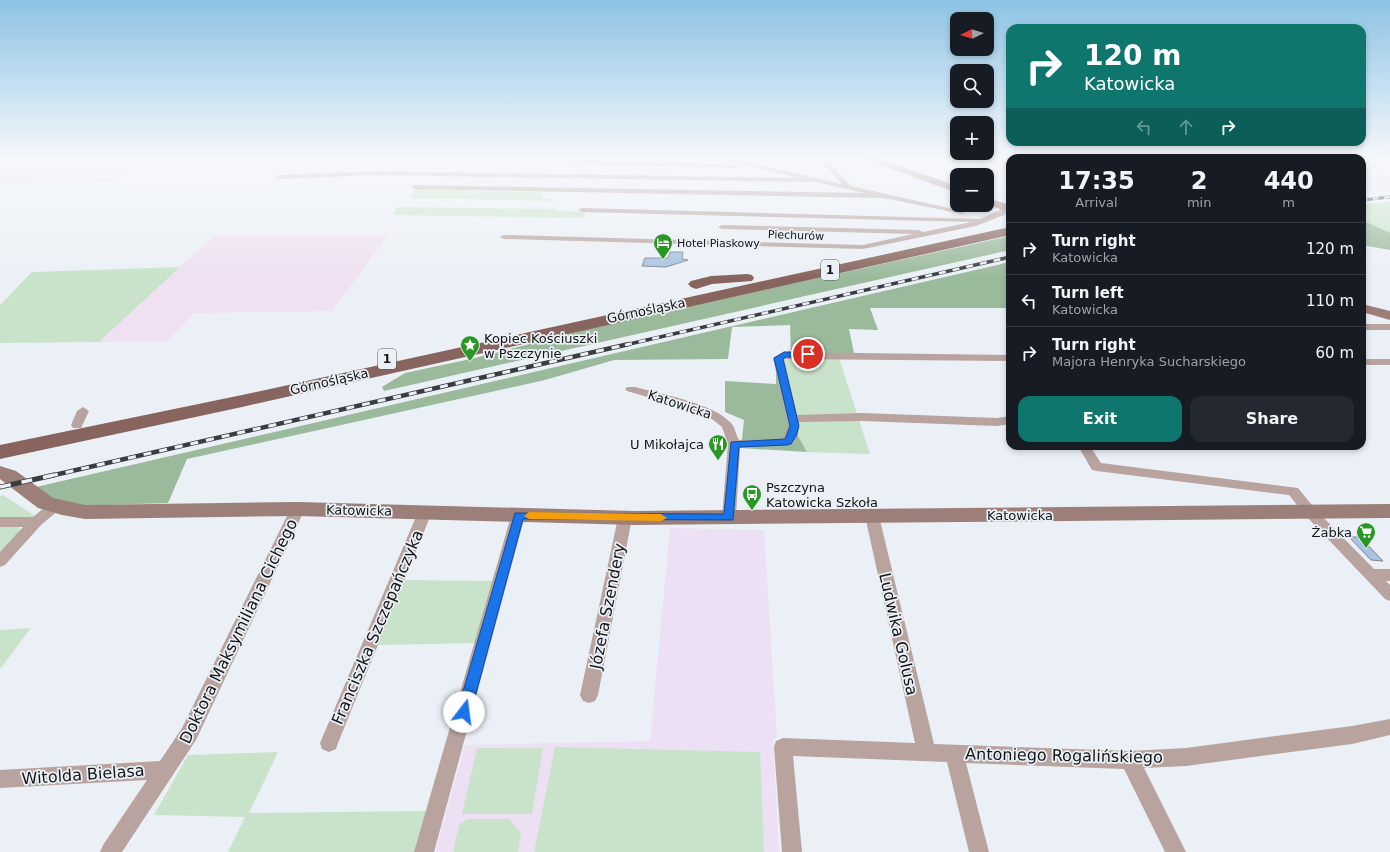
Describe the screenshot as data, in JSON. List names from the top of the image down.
{
  "streets": {
    "main road": ["1", "Górnośląska"],
    "street": [
      "Piechurów",
      "Katowicka",
      "Józefa Szendery",
      "Franciszka Szczepańczyka",
      "Doktora Maksymiliana Cichego",
      "Ludwika Golusa",
      "Antoniego Rogalińskiego",
      "Witolda Bielasa"
    ]
  },
  "crossings": [
    ["Katowicka", "Józefa Szendery"],
    ["Katowicka", "Franciszka Szczepańczyka"],
    ["Katowicka", "Doktora Maksymiliana Cichego"],
    ["Katowicka", "Ludwika Golusa"],
    ["Doktora Maksymiliana Cichego", "Witolda Bielasa"],
    ["Ludwika Golusa", "Antoniego Rogalińskiego"]
  ],
  "places": {
    "hotel": ["Hotel Piaskowy"],
    "place": ["Kopiec Kościuszki w Pszczynie"],
    "restaurant": ["U Mikołajca"],
    "bus stop": ["Pszczyna Katowicka Szkoła"],
    "supermarket": ["Żabka"]
  },
  "north": "left",
  "page": {
    "map_buttons": ["+", "−"],
    "turn": ["120 m", "Katowicka"],
    "eta": [
      "17:35",
      "Arrival",
      "2",
      "min",
      "440",
      "m"
    ],
    "list": [
      {
        "name": "Turn right",
        "note": "Katowicka",
        "value": "120 m"
      },
      {
        "name": "Turn left",
        "note": "Katowicka",
        "value": "110 m"
      },
      {
        "name": "Turn right",
        "note": "Majora Henryka Sucharskiego",
        "value": "60 m"
      }
    ],
    "buttons": ["Exit", "Share"]
  }
}
